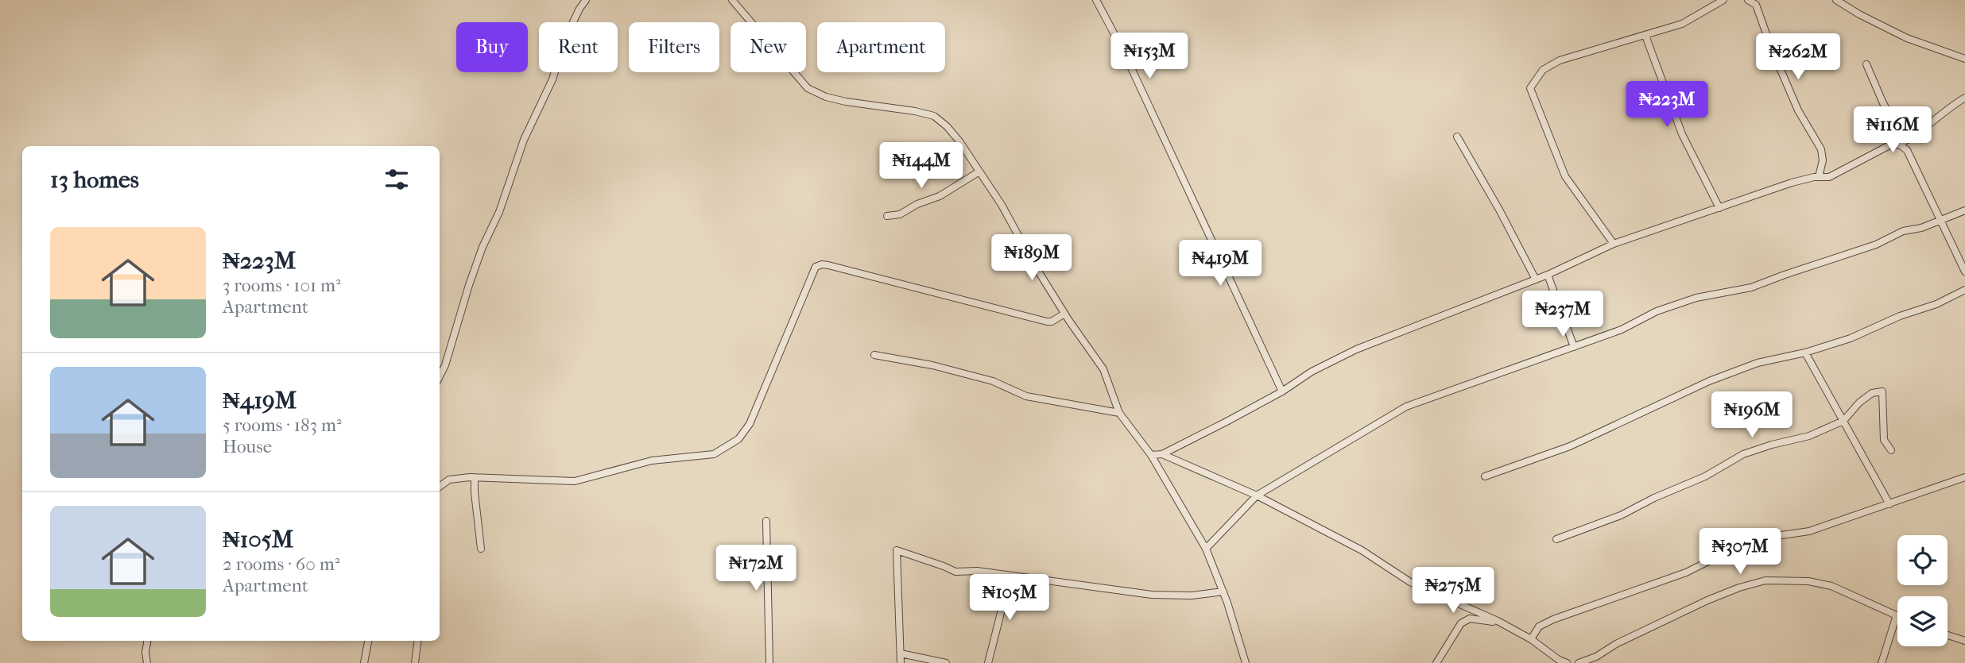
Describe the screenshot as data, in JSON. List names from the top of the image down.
{
  "page": {
    "chip": [
      "Buy",
      "Rent",
      "Filters",
      "New",
      "Apartment"
    ],
    "price": [
      "₦153M",
      "₦262M",
      "₦223M",
      "₦116M",
      "₦144M",
      "₦189M",
      "₦419M",
      "₦237M",
      "₦196M",
      "₦307M",
      "₦172M",
      "₦275M",
      "₦105M"
    ],
    "heading": "13 homes",
    "list": [
      {
        "name": "₦223M",
        "note": "3 rooms · 101 m² · Apartment"
      },
      {
        "name": "₦419M",
        "note": "5 rooms · 183 m² · House"
      },
      {
        "name": "₦105M",
        "note": "2 rooms · 60 m² · Apartment"
      }
    ]
  }
}
